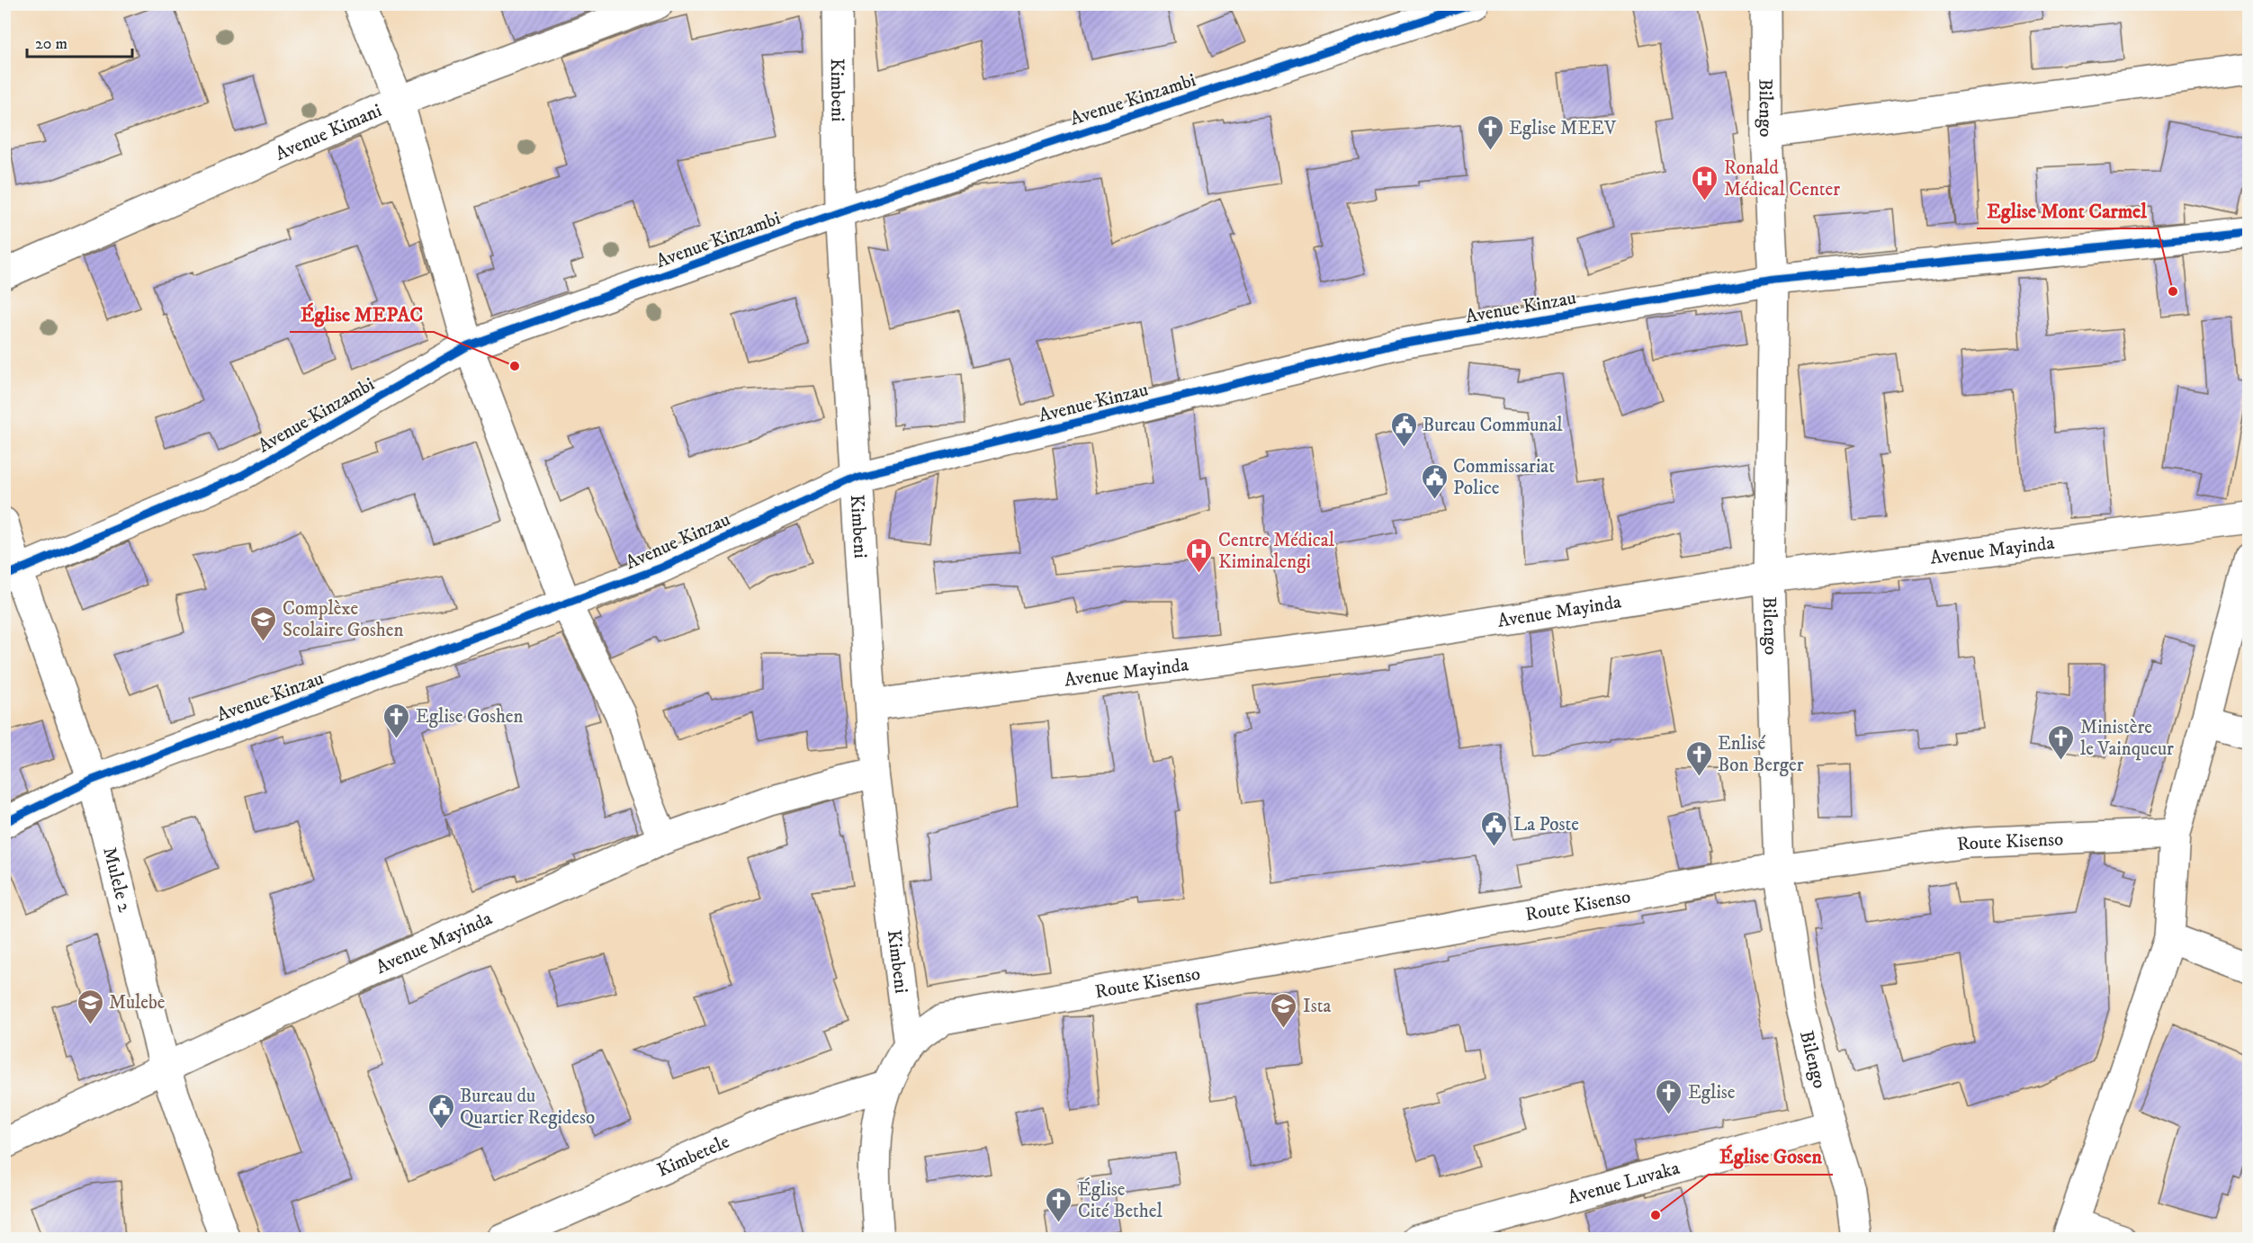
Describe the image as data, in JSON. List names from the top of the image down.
{
  "streets": {
    "street": [
      "Kimbeni",
      "Avenue Kinzambi",
      "Bilengo",
      "Avenue Kimani",
      "Avenue Kinzau",
      "Avenue Mayinda",
      "Route Kisenso",
      "Mulele 2",
      "Kimbetele",
      "Avenue Luvaka"
    ]
  },
  "crossings": [
    ["Kimbeni", "Avenue Kinzambi"],
    ["Kimbeni", "Avenue Kinzau"],
    ["Kimbeni", "Avenue Mayinda"],
    ["Kimbeni", "Route Kisenso"],
    ["Avenue Kinzambi", "Mulele 2"],
    ["Bilengo", "Avenue Kinzau"],
    ["Bilengo", "Avenue Mayinda"],
    ["Bilengo", "Route Kisenso"],
    ["Bilengo", "Avenue Luvaka"],
    ["Avenue Kinzau", "Mulele 2"],
    ["Avenue Mayinda", "Mulele 2"],
    ["Route Kisenso", "Kimbetele"]
  ],
  "places": {
    "church": [
      "Eglise MEEV",
      "Eglise Goshen",
      "Ministère le Vainqueur",
      "Enlisé Bon Berger",
      "Eglise",
      "Église Cité Bethel"
    ],
    "hospital": ["Ronald Médical Center", "Centre Médical Kiminalengi"],
    "other": ["Eglise Mont Carmel", "Église MEPAC", "Église Gosen"],
    "public building": [
      "Bureau Communal",
      "Commissariat Police",
      "La Poste",
      "Bureau du Quartier Regideso"
    ],
    "school or university": ["Complèxe Scolaire Goshen", "Mulebe", "Ista"]
  },
  "scale_bar": "20 m"
}
